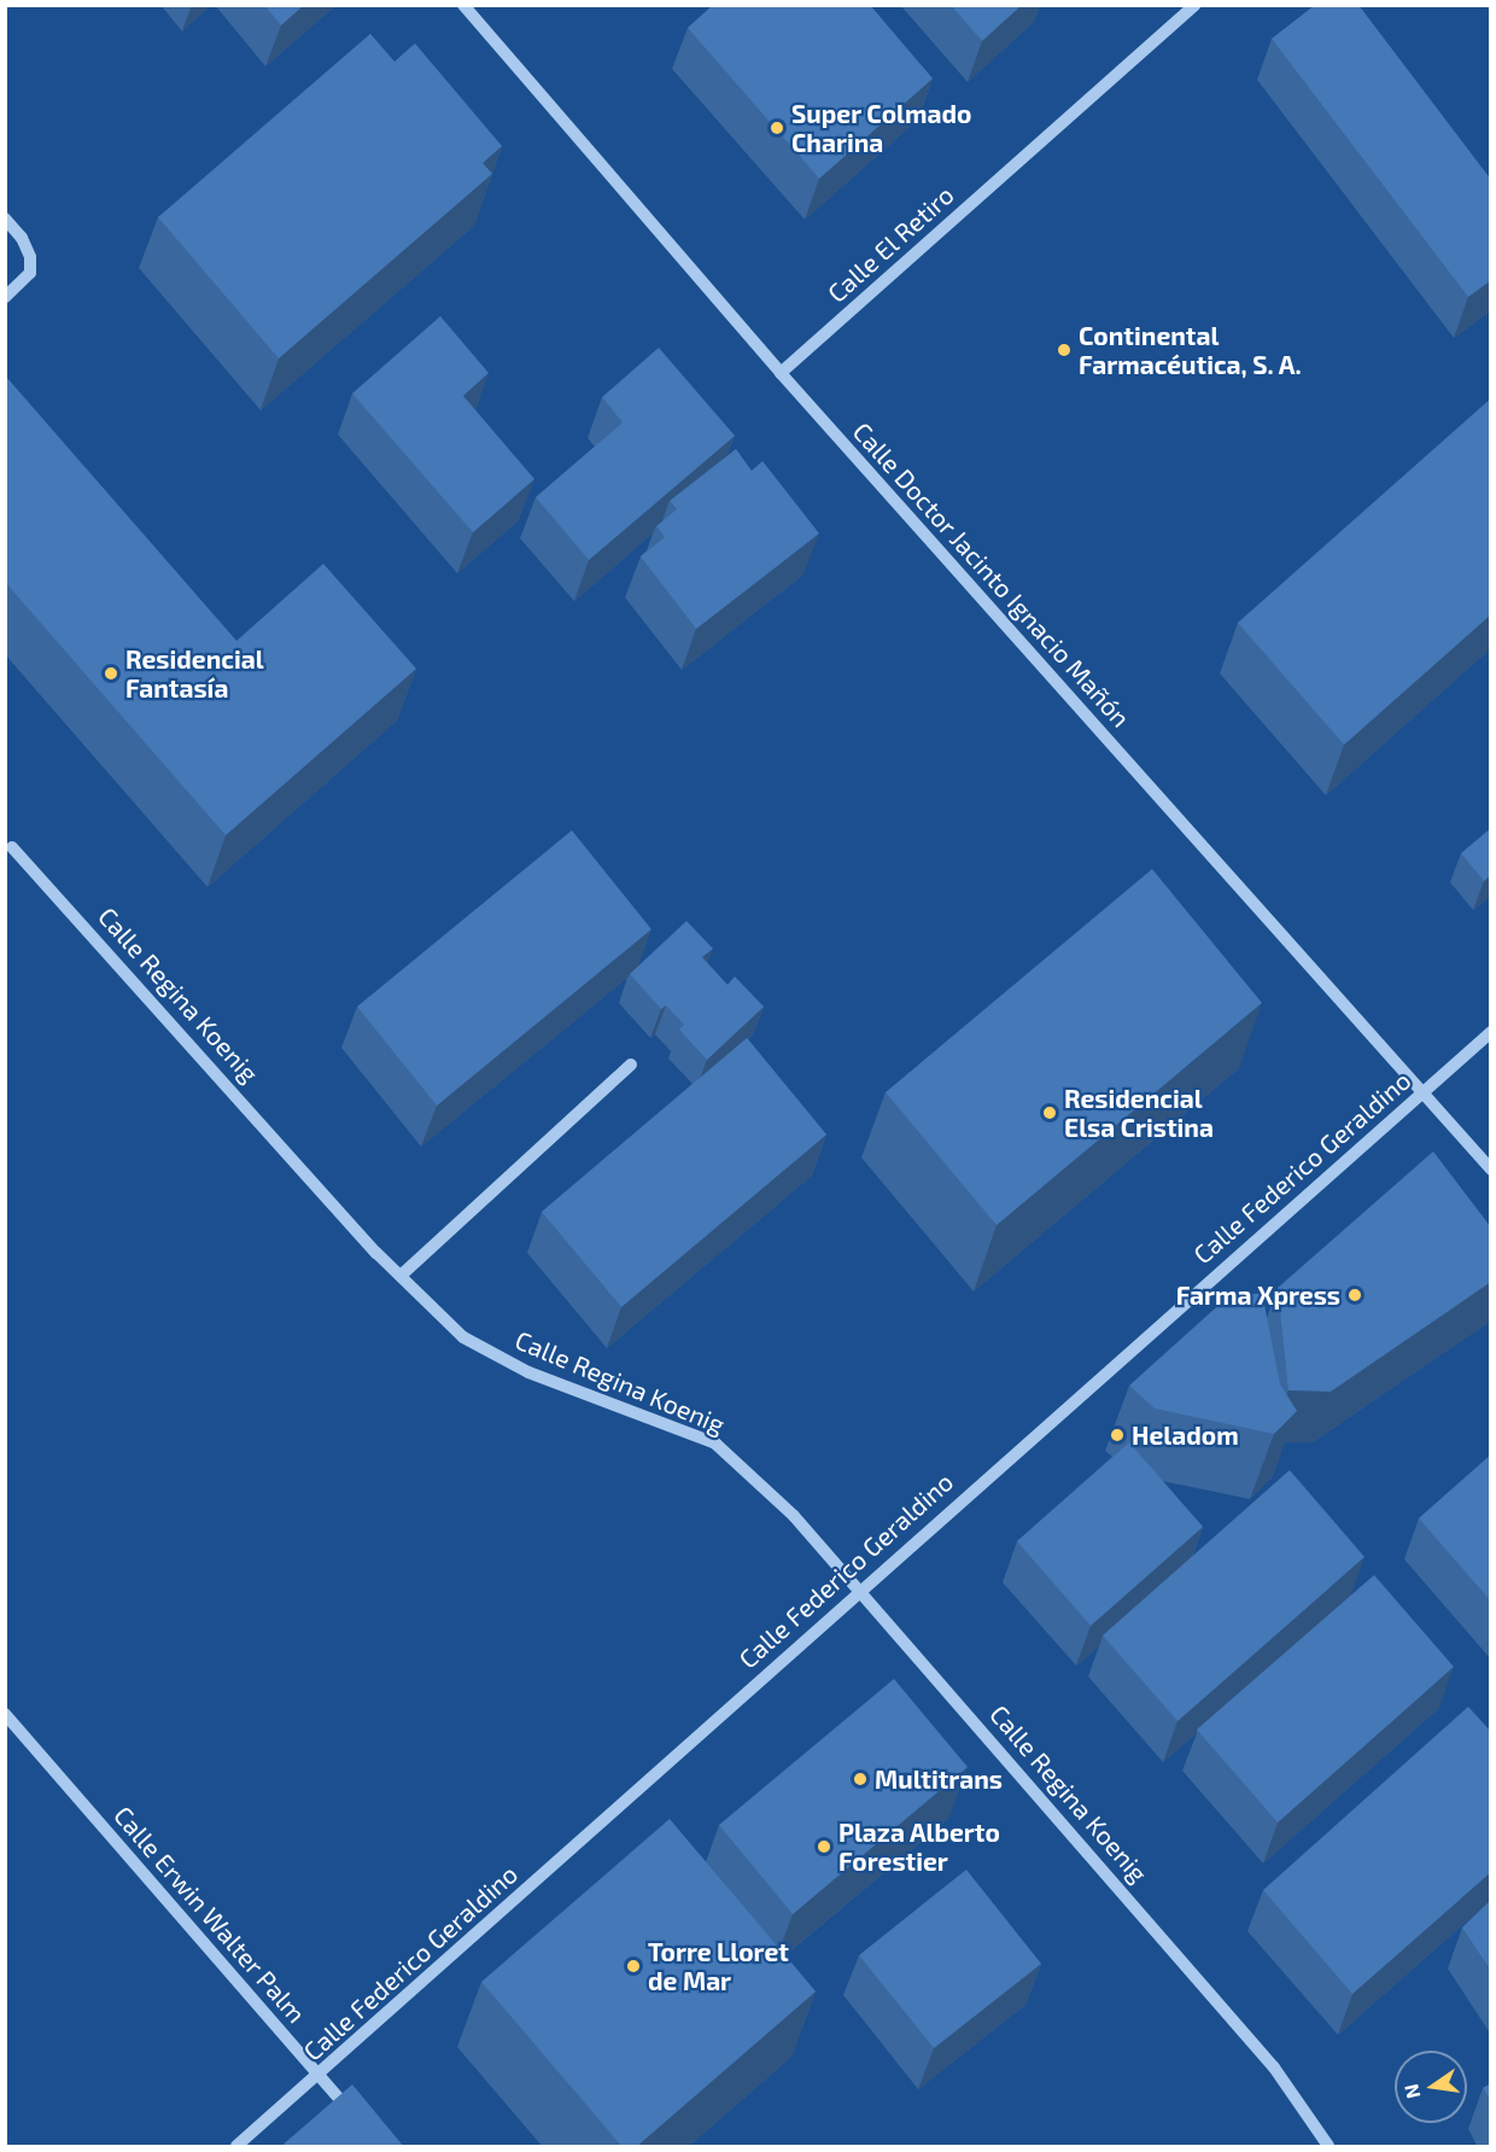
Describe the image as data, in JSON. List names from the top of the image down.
{
  "streets": {
    "street": [
      "Calle El Retiro",
      "Calle Doctor Jacinto Ignacio Mañón",
      "Calle Regina Koenig",
      "Calle Federico Geraldino",
      "Calle Erwin Walter Palm"
    ]
  },
  "crossings": [
    ["Calle El Retiro", "Calle Doctor Jacinto Ignacio Mañón"],
    ["Calle Doctor Jacinto Ignacio Mañón", "Calle Federico Geraldino"],
    ["Calle Regina Koenig", "Calle Federico Geraldino"],
    ["Calle Federico Geraldino", "Calle Erwin Walter Palm"]
  ],
  "places": [
    "Super Colmado Charina",
    "Continental Farmacéutica, S. A.",
    "Residencial Fantasía",
    "Residencial Elsa Cristina",
    "Farma Xpress",
    "Heladom",
    "Multitrans",
    "Plaza Alberto Forestier",
    "Torre Lloret de Mar"
  ],
  "north": "left"
}
